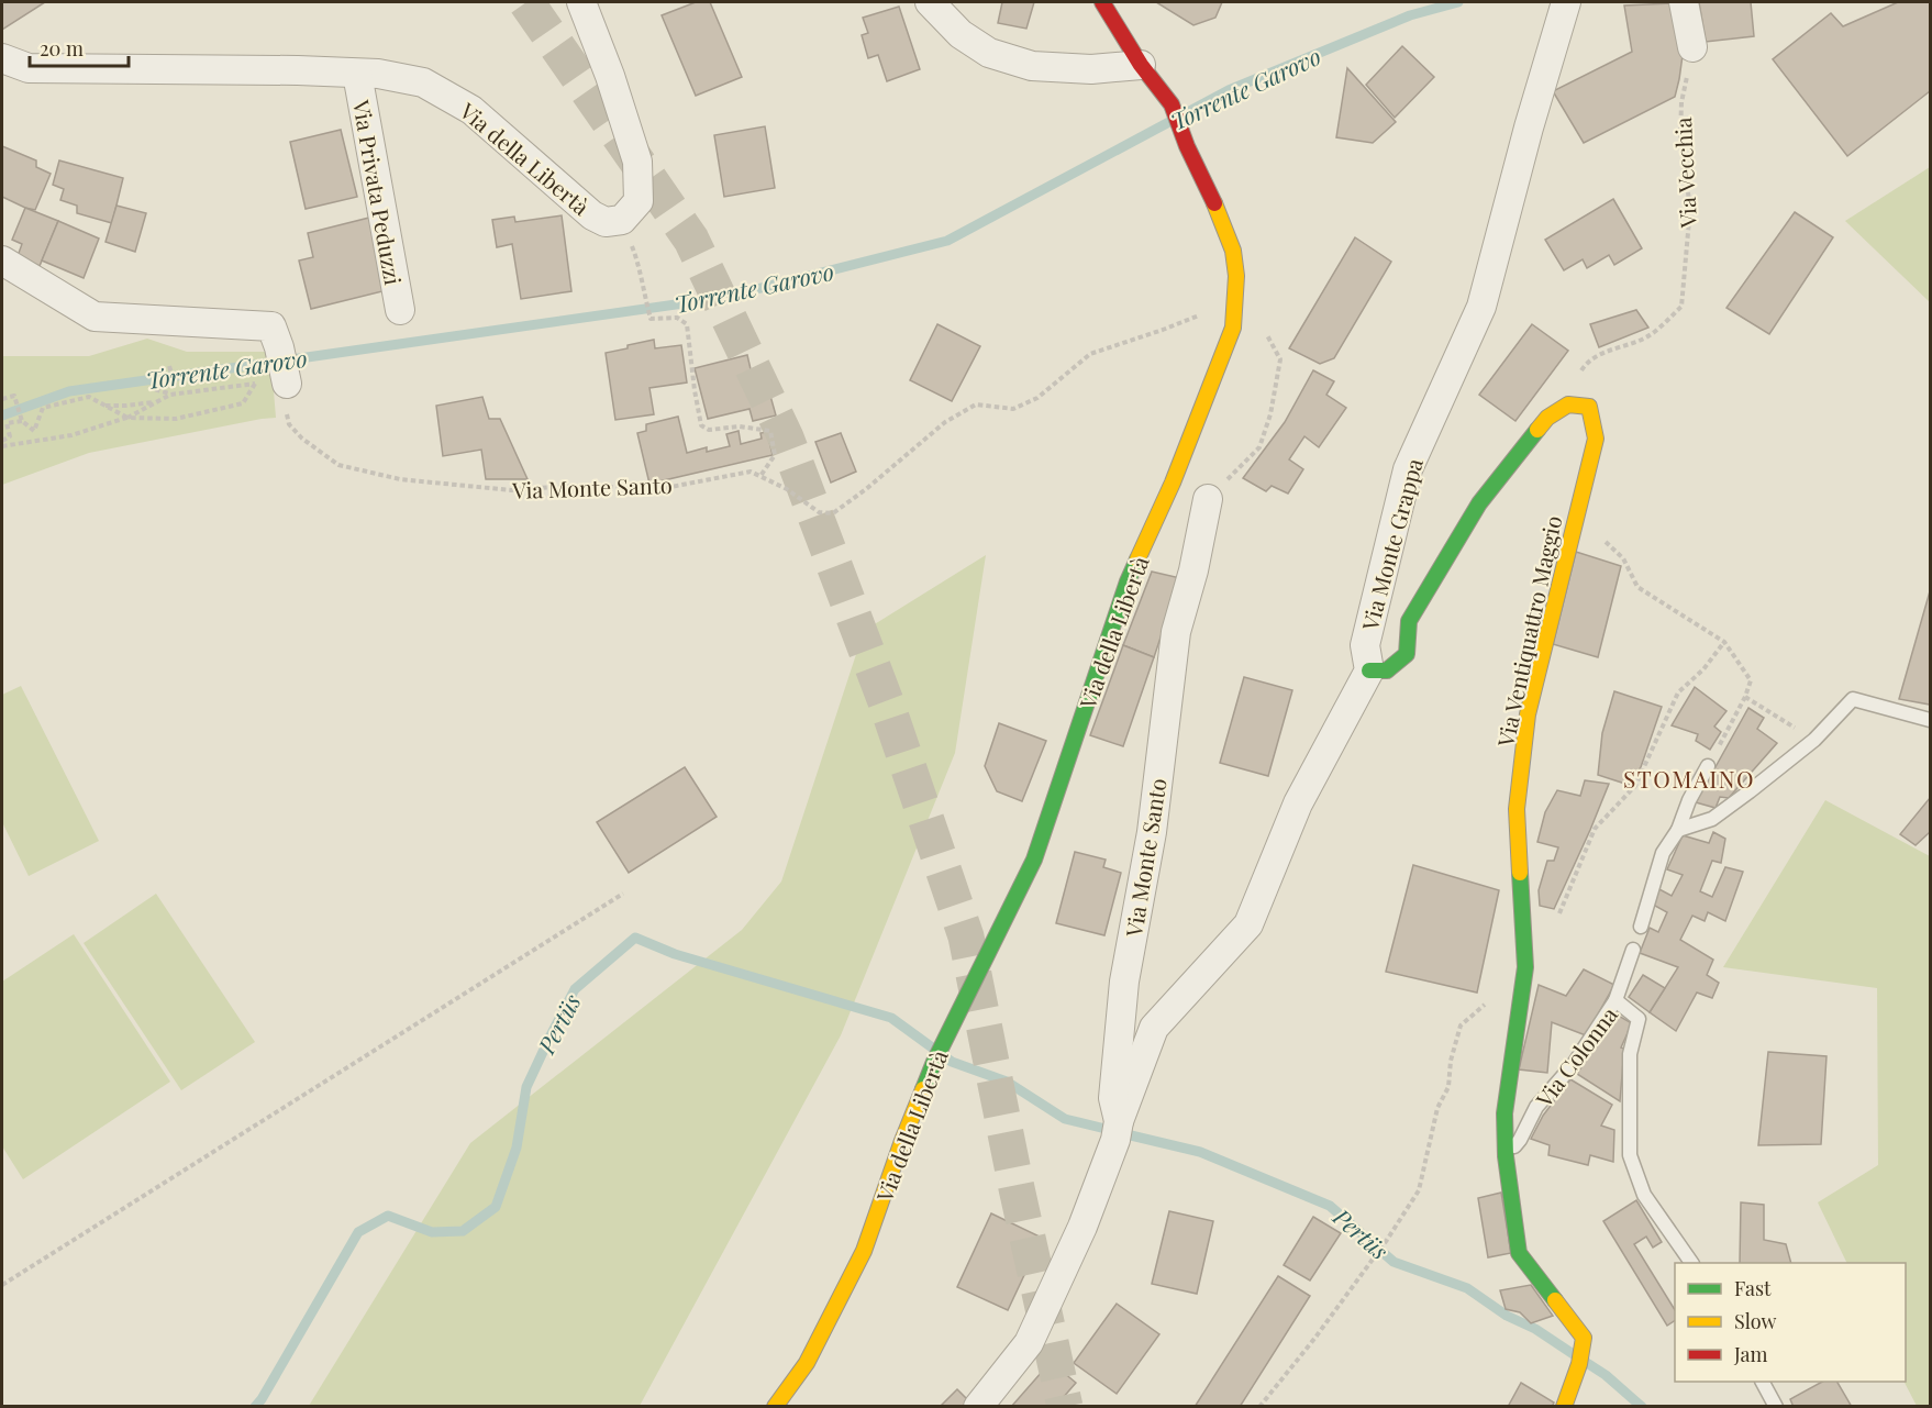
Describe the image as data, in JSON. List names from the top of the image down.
{
  "streets": {
    "street": [
      "Via della Libertà",
      "Via Privata Peduzzi",
      "Via Monte Santo",
      "Via Monte Grappa",
      "Via Ventiquattro Maggio"
    ],
    "lane": ["Via Colonna"],
    "path": ["Via Vecchia"]
  },
  "crossings": [
    ["Via della Libertà", "Via Privata Peduzzi"],
    ["Via Monte Grappa", "Via Ventiquattro Maggio"],
    ["Via Ventiquattro Maggio", "Via Colonna"]
  ],
  "districts": ["STOMAINO"],
  "water": ["Torrente Garovo", "Pertüs"],
  "legend": ["Fast", "Slow", "Jam"],
  "scale_bar": "20 m"
}
